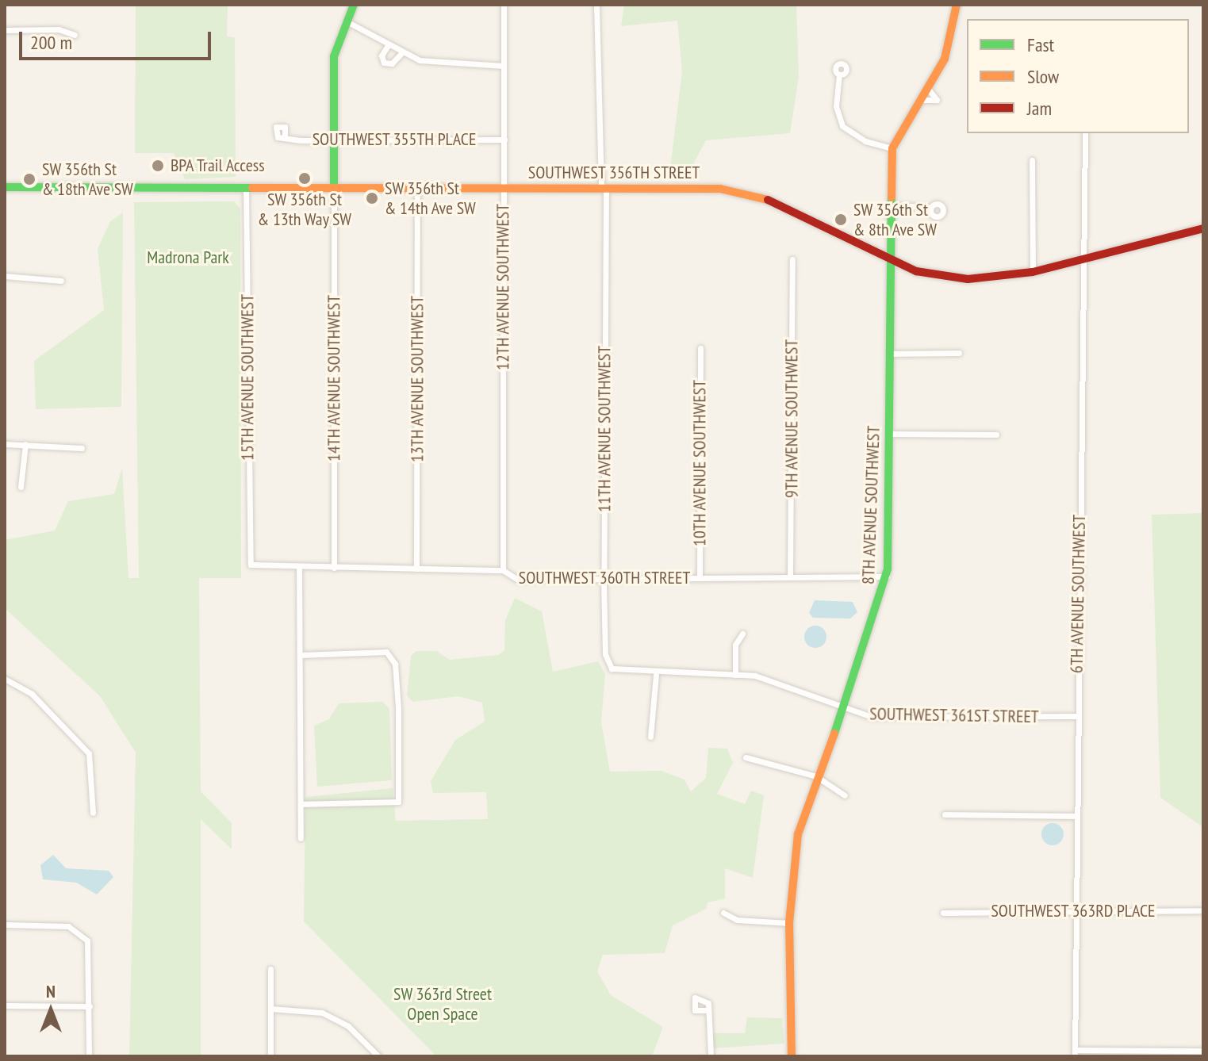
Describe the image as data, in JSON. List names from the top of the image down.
{
  "streets": {
    "street": [
      "SOUTHWEST 355TH PLACE",
      "SOUTHWEST 356TH STREET",
      "12TH AVENUE SOUTHWEST",
      "15TH AVENUE SOUTHWEST",
      "14TH AVENUE SOUTHWEST",
      "13TH AVENUE SOUTHWEST",
      "9TH AVENUE SOUTHWEST",
      "11TH AVENUE SOUTHWEST",
      "10TH AVENUE SOUTHWEST",
      "8TH AVENUE SOUTHWEST",
      "SOUTHWEST 360TH STREET",
      "6TH AVENUE SOUTHWEST",
      "SOUTHWEST 361ST STREET",
      "SOUTHWEST 363RD PLACE"
    ]
  },
  "crossings": [
    ["SOUTHWEST 355TH PLACE", "12TH AVENUE SOUTHWEST"],
    ["SOUTHWEST 356TH STREET", "12TH AVENUE SOUTHWEST"],
    ["SOUTHWEST 356TH STREET", "15TH AVENUE SOUTHWEST"],
    ["SOUTHWEST 356TH STREET", "14TH AVENUE SOUTHWEST"],
    ["SOUTHWEST 356TH STREET", "13TH AVENUE SOUTHWEST"],
    ["SOUTHWEST 356TH STREET", "11TH AVENUE SOUTHWEST"],
    ["SOUTHWEST 356TH STREET", "8TH AVENUE SOUTHWEST"],
    ["SOUTHWEST 356TH STREET", "6TH AVENUE SOUTHWEST"],
    ["12TH AVENUE SOUTHWEST", "SOUTHWEST 360TH STREET"],
    ["15TH AVENUE SOUTHWEST", "SOUTHWEST 360TH STREET"],
    ["14TH AVENUE SOUTHWEST", "SOUTHWEST 360TH STREET"],
    ["13TH AVENUE SOUTHWEST", "SOUTHWEST 360TH STREET"],
    ["9TH AVENUE SOUTHWEST", "SOUTHWEST 360TH STREET"],
    ["11TH AVENUE SOUTHWEST", "SOUTHWEST 360TH STREET"],
    ["11TH AVENUE SOUTHWEST", "SOUTHWEST 361ST STREET"],
    ["10TH AVENUE SOUTHWEST", "SOUTHWEST 360TH STREET"],
    ["8TH AVENUE SOUTHWEST", "SOUTHWEST 360TH STREET"],
    ["8TH AVENUE SOUTHWEST", "SOUTHWEST 361ST STREET"],
    ["6TH AVENUE SOUTHWEST", "SOUTHWEST 361ST STREET"],
    ["6TH AVENUE SOUTHWEST", "SOUTHWEST 363RD PLACE"]
  ],
  "parks": ["Madrona Park", "SW 363rd Street Open Space"],
  "places": [
    "BPA Trail Access",
    "SW 356th St & 13th Way SW",
    "SW 356th St & 18th Ave SW",
    "SW 356th St & 14th Ave SW",
    "SW 356th St & 8th Ave SW"
  ],
  "legend": ["Fast", "Slow", "Jam"],
  "scale_bar": "200 m",
  "north": "top"
}
